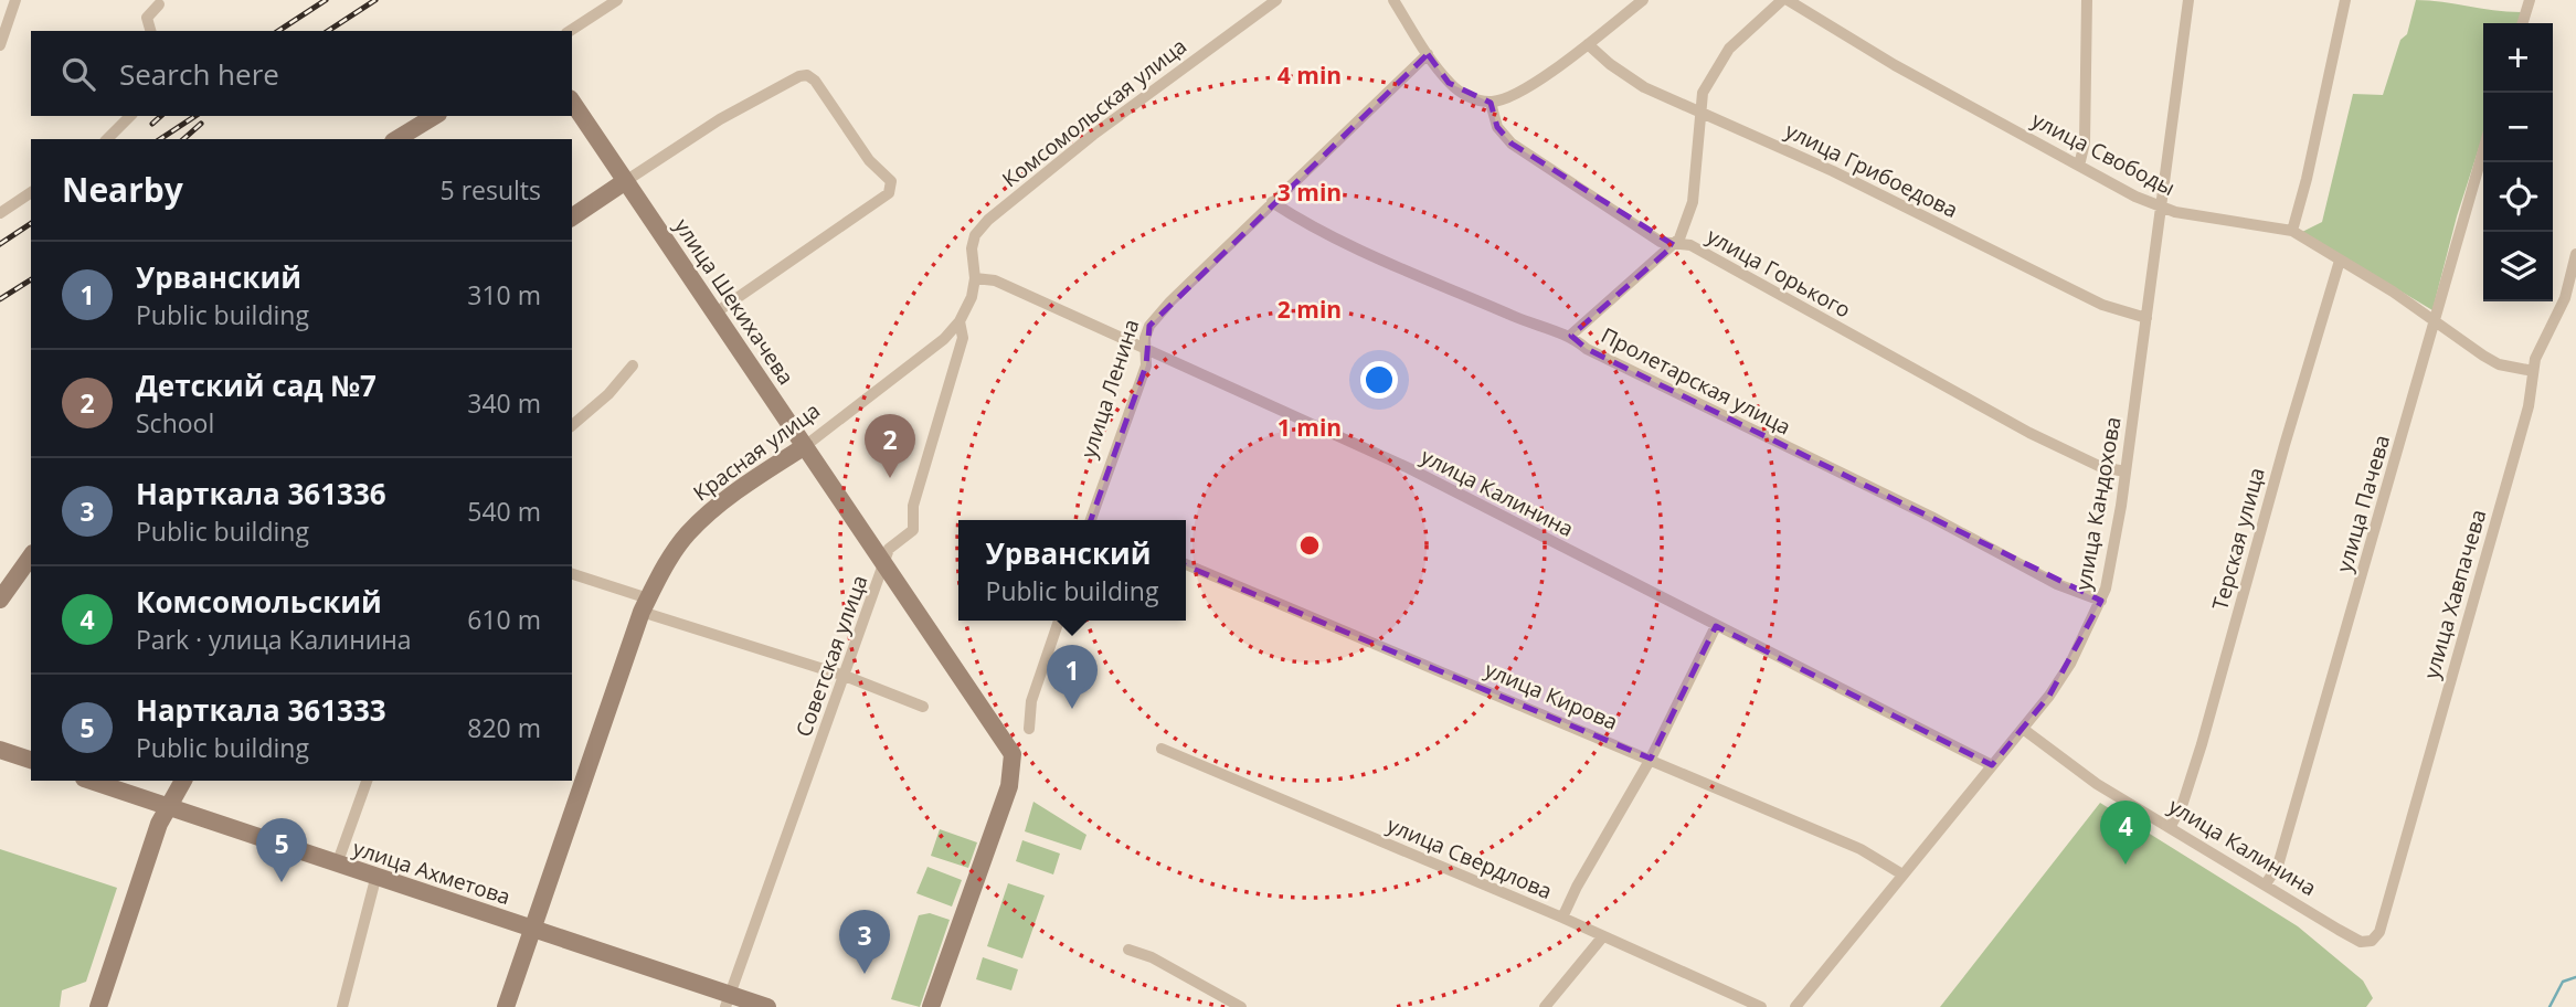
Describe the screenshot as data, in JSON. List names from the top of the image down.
{
  "streets": {
    "street": [
      "Комсомольская улица",
      "улица Свободы",
      "улица Грибоедова",
      "улица Горького",
      "улица Шекихачева",
      "Пролетарская улица",
      "улица Ленина",
      "Красная улица",
      "улица Калинина",
      "улица Кандохова",
      "улица Пачева",
      "Терская улица",
      "улица Хавпачева",
      "Советская улица",
      "улица Кирова",
      "улица Свердлова",
      "улица Ахметова"
    ]
  },
  "crossings": [
    ["Комсомольская улица", "Красная улица"],
    ["Комсомольская улица", "улица Калинина"],
    ["улица Свободы", "улица Кандохова"],
    ["улица Свободы", "улица Пачева"],
    ["улица Свободы", "Терская улица"],
    ["улица Свободы", "улица Хавпачева"],
    ["улица Грибоедова", "улица Кандохова"],
    ["улица Горького", "улица Кандохова"],
    ["улица Шекихачева", "Красная улица"],
    ["улица Шекихачева", "Советская улица"],
    ["Пролетарская улица", "улица Ленина"],
    ["Пролетарская улица", "улица Кандохова"],
    ["улица Ленина", "улица Калинина"],
    ["Красная улица", "улица Калинина"],
    ["Красная улица", "Советская улица"],
    ["Красная улица", "улица Ахметова"],
    ["улица Калинина", "улица Кандохова"],
    ["улица Калинина", "улица Пачева"],
    ["улица Калинина", "Терская улица"],
    ["улица Калинина", "улица Хавпачева"],
    ["улица Кандохова", "улица Кирова"],
    ["Советская улица", "улица Ахметова"]
  ],
  "page": {
    "map_buttons": ["+", "−"],
    "search": "Search here",
    "heading": ["Nearby", "5 results"],
    "list": [
      {
        "mark": "1",
        "name": "Урванский",
        "note": "Public building",
        "value": "310 m"
      },
      {
        "mark": "2",
        "name": "Детский сад №7",
        "note": "School",
        "value": "340 m"
      },
      {
        "mark": "3",
        "name": "Нарткала 361336",
        "note": "Public building",
        "value": "540 m"
      },
      {
        "mark": "4",
        "name": "Комсомольский",
        "note": "Park · улица Калинина",
        "value": "610 m"
      },
      {
        "mark": "5",
        "name": "Нарткала 361333",
        "note": "Public building",
        "value": "820 m"
      }
    ],
    "pins": [
      "2",
      "1",
      "4",
      "5",
      "3"
    ],
    "popup": ["Урванский", "Public building"]
  },
  "rings": [
    "4 min",
    "3 min",
    "2 min",
    "1 min"
  ]
}
